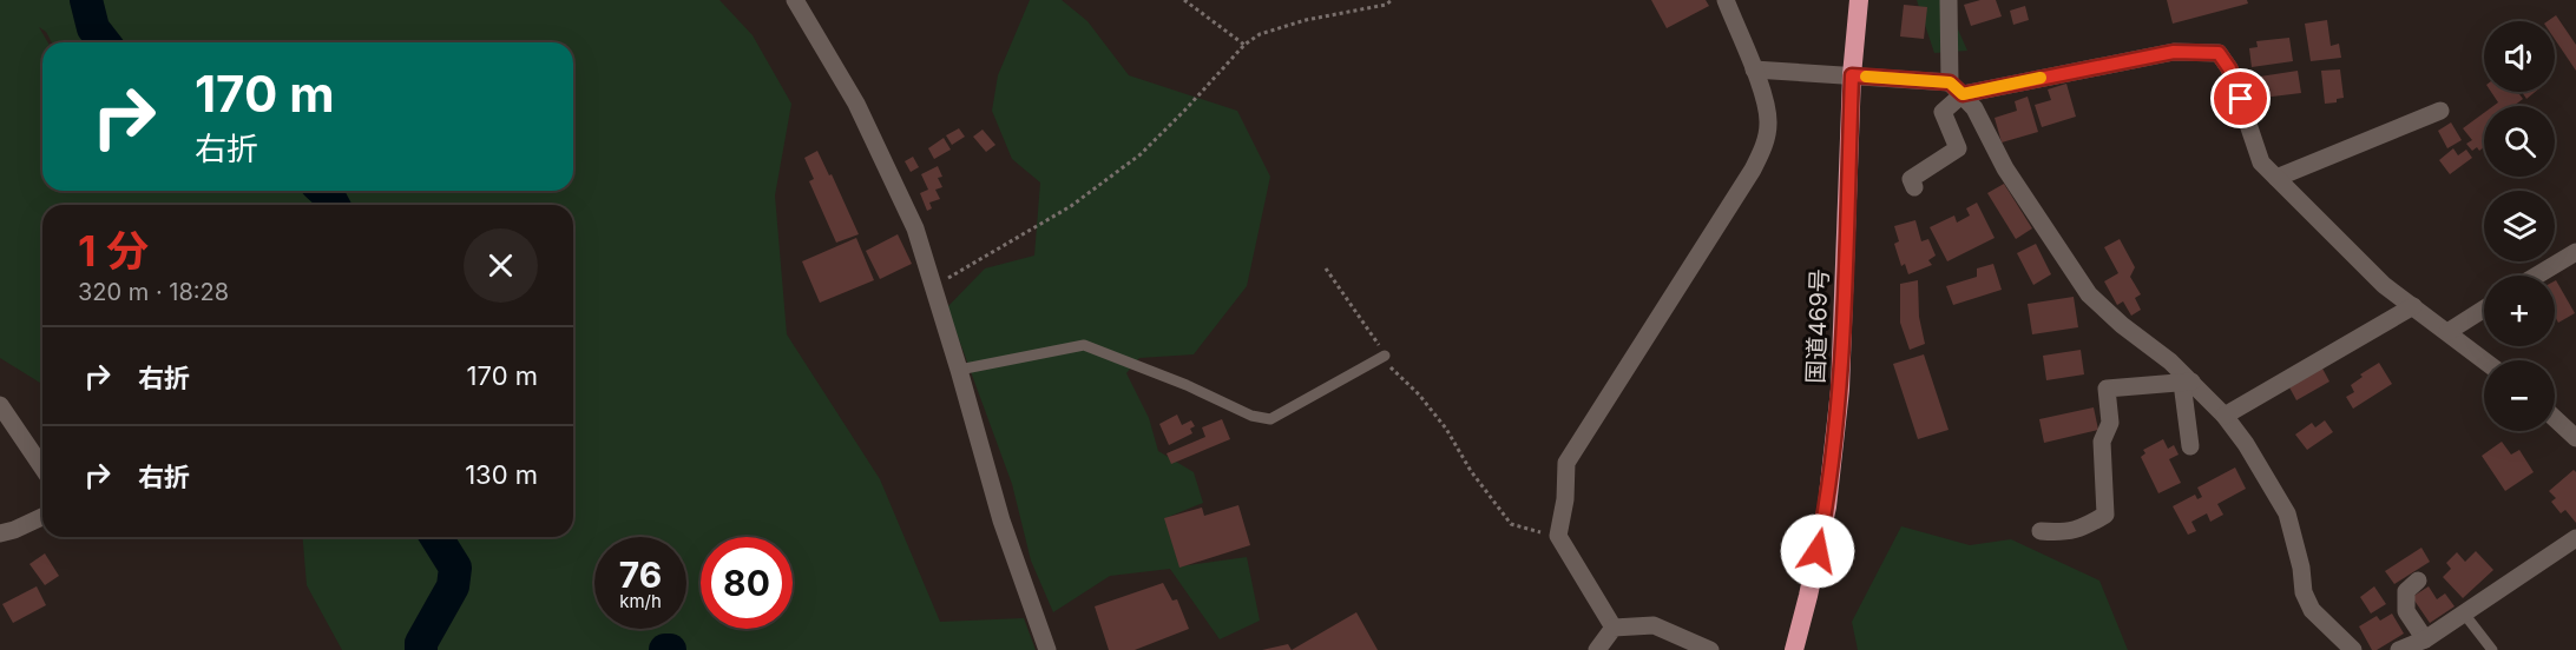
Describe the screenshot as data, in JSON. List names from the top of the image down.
{
  "streets": {
    "highway": ["国道469号"]
  },
  "page": {
    "map_buttons": ["+", "−"],
    "turn": ["170 m", "右折"],
    "heading": ["1 分", "320 m · 18:28"],
    "list": [
      {
        "name": "右折",
        "value": "170 m"
      },
      {
        "name": "右折",
        "value": "130 m"
      }
    ],
    "speed": "76 km/h",
    "limit": "80"
  }
}
